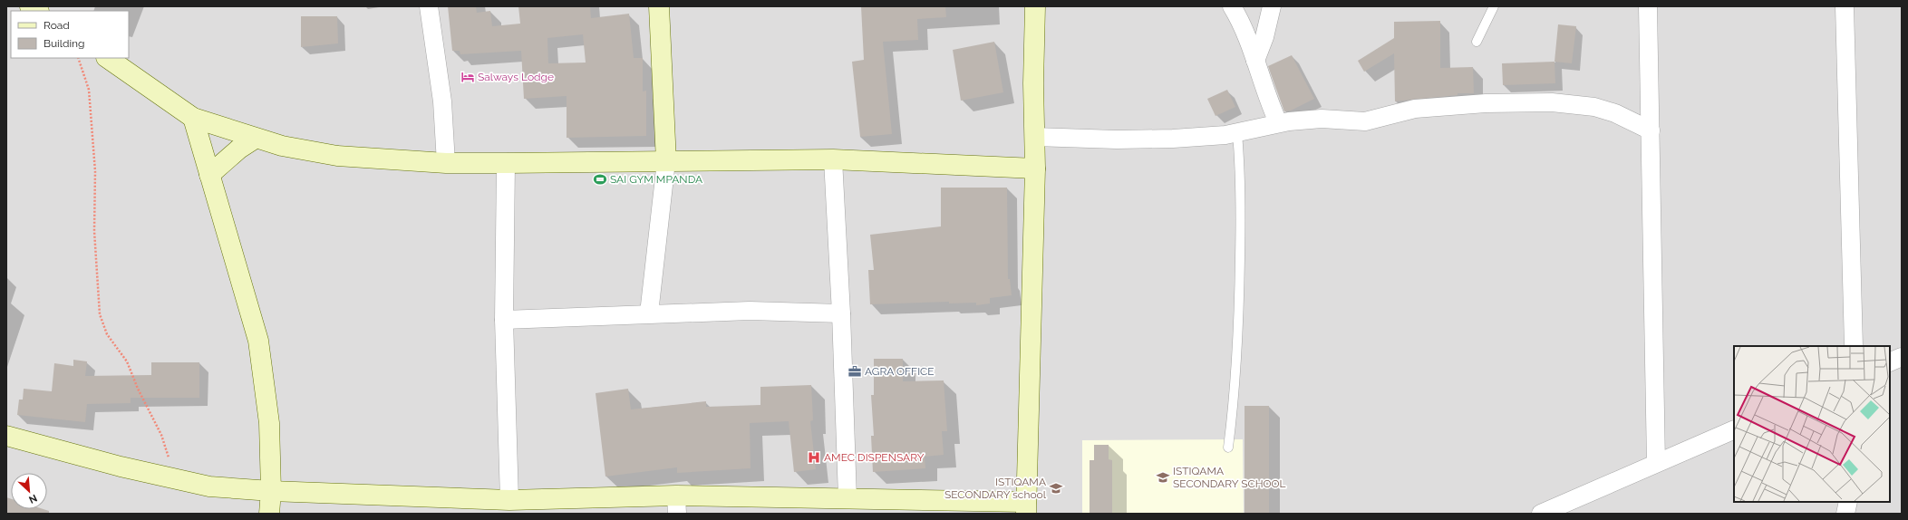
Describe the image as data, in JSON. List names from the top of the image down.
{
  "places": {
    "hotel": ["Salways Lodge"],
    "sports": ["SAI GYM MPANDA"],
    "office": ["AGRA OFFICE"],
    "hospital": ["AMEC DISPENSARY"],
    "school or university": ["ISTIQAMA SECONDARY SCHOOL", "ISTIQAMA SECONDARY school"]
  },
  "legend": ["Road", "Building"],
  "north": "bottom right"
}
